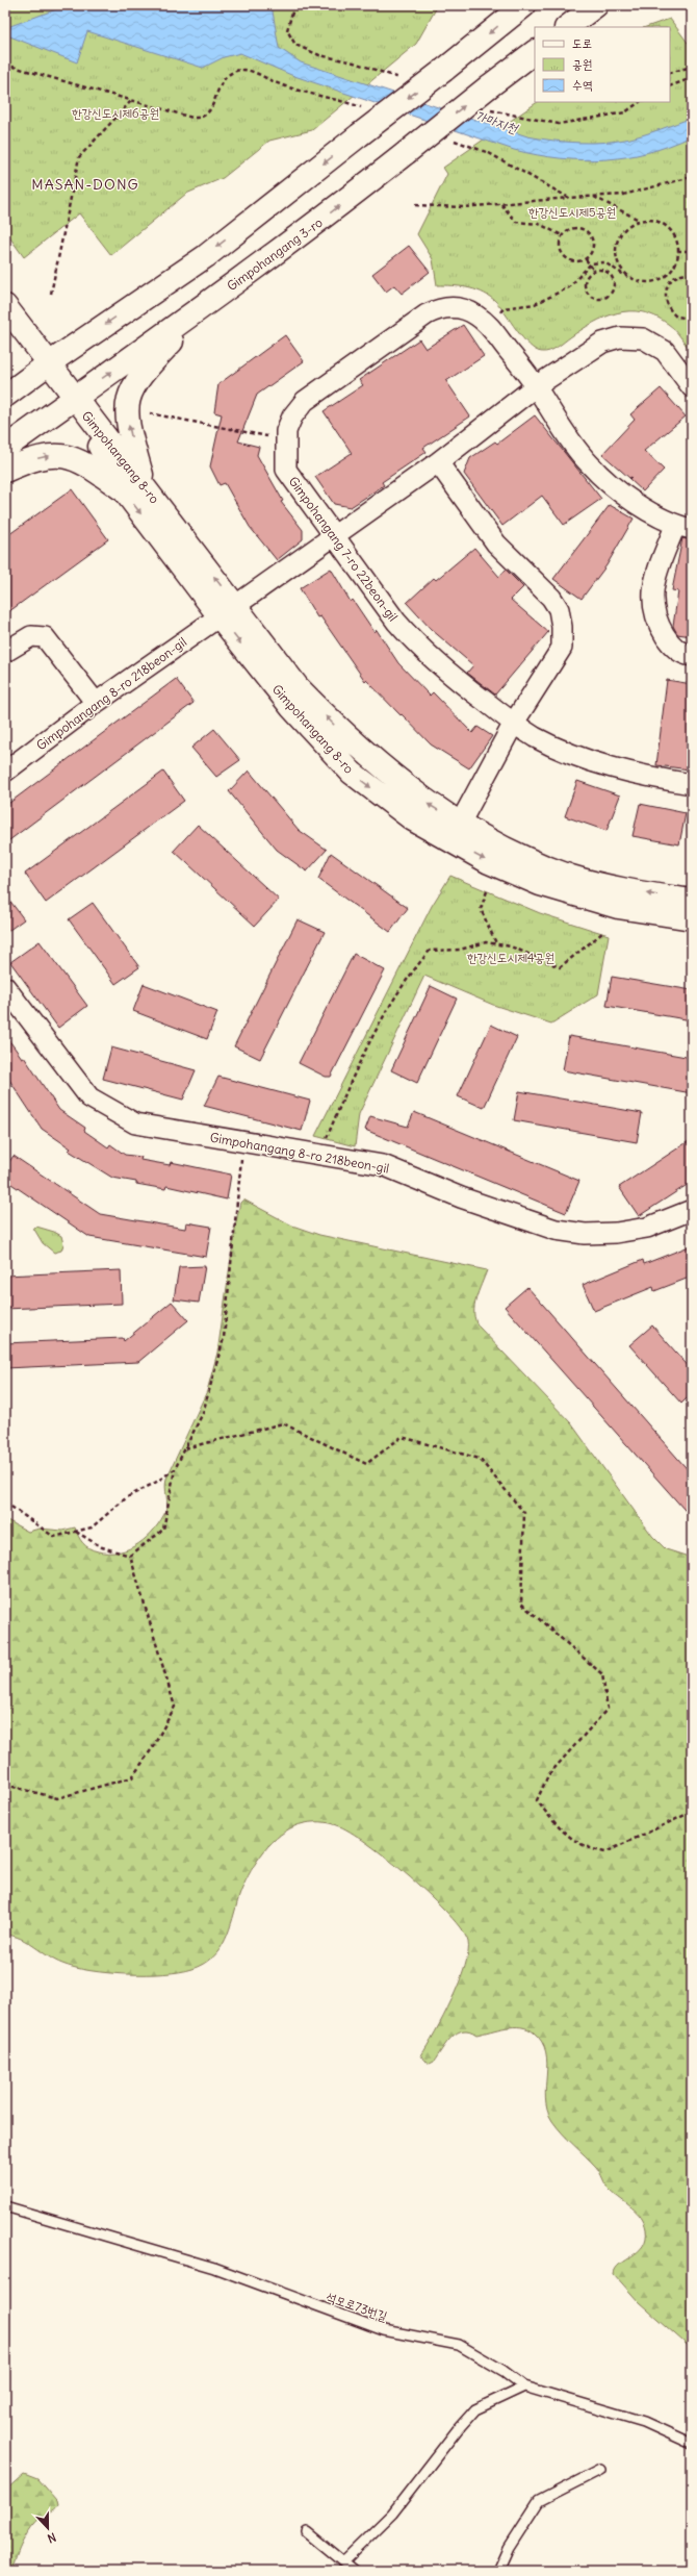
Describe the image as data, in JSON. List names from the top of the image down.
{
  "streets": {
    "street": [
      "Gimpohangang 3-ro",
      "Gimpohangang 8-ro",
      "Gimpohangang 7-ro 22beon-gil",
      "Gimpohangang 8-ro 218beon-gil"
    ],
    "lane": ["석모로73번길"]
  },
  "crossings": [
    ["Gimpohangang 3-ro", "Gimpohangang 8-ro"],
    ["Gimpohangang 8-ro", "Gimpohangang 8-ro 218beon-gil"],
    ["Gimpohangang 7-ro 22beon-gil", "Gimpohangang 8-ro 218beon-gil"]
  ],
  "districts": ["MASAN-DONG"],
  "water": ["가마지천"],
  "parks": ["한강신도시제6공원", "한강신도시제5공원", "한강신도시제4공원"],
  "legend": ["도로", "공원", "수역"],
  "north": "bottom"
}
